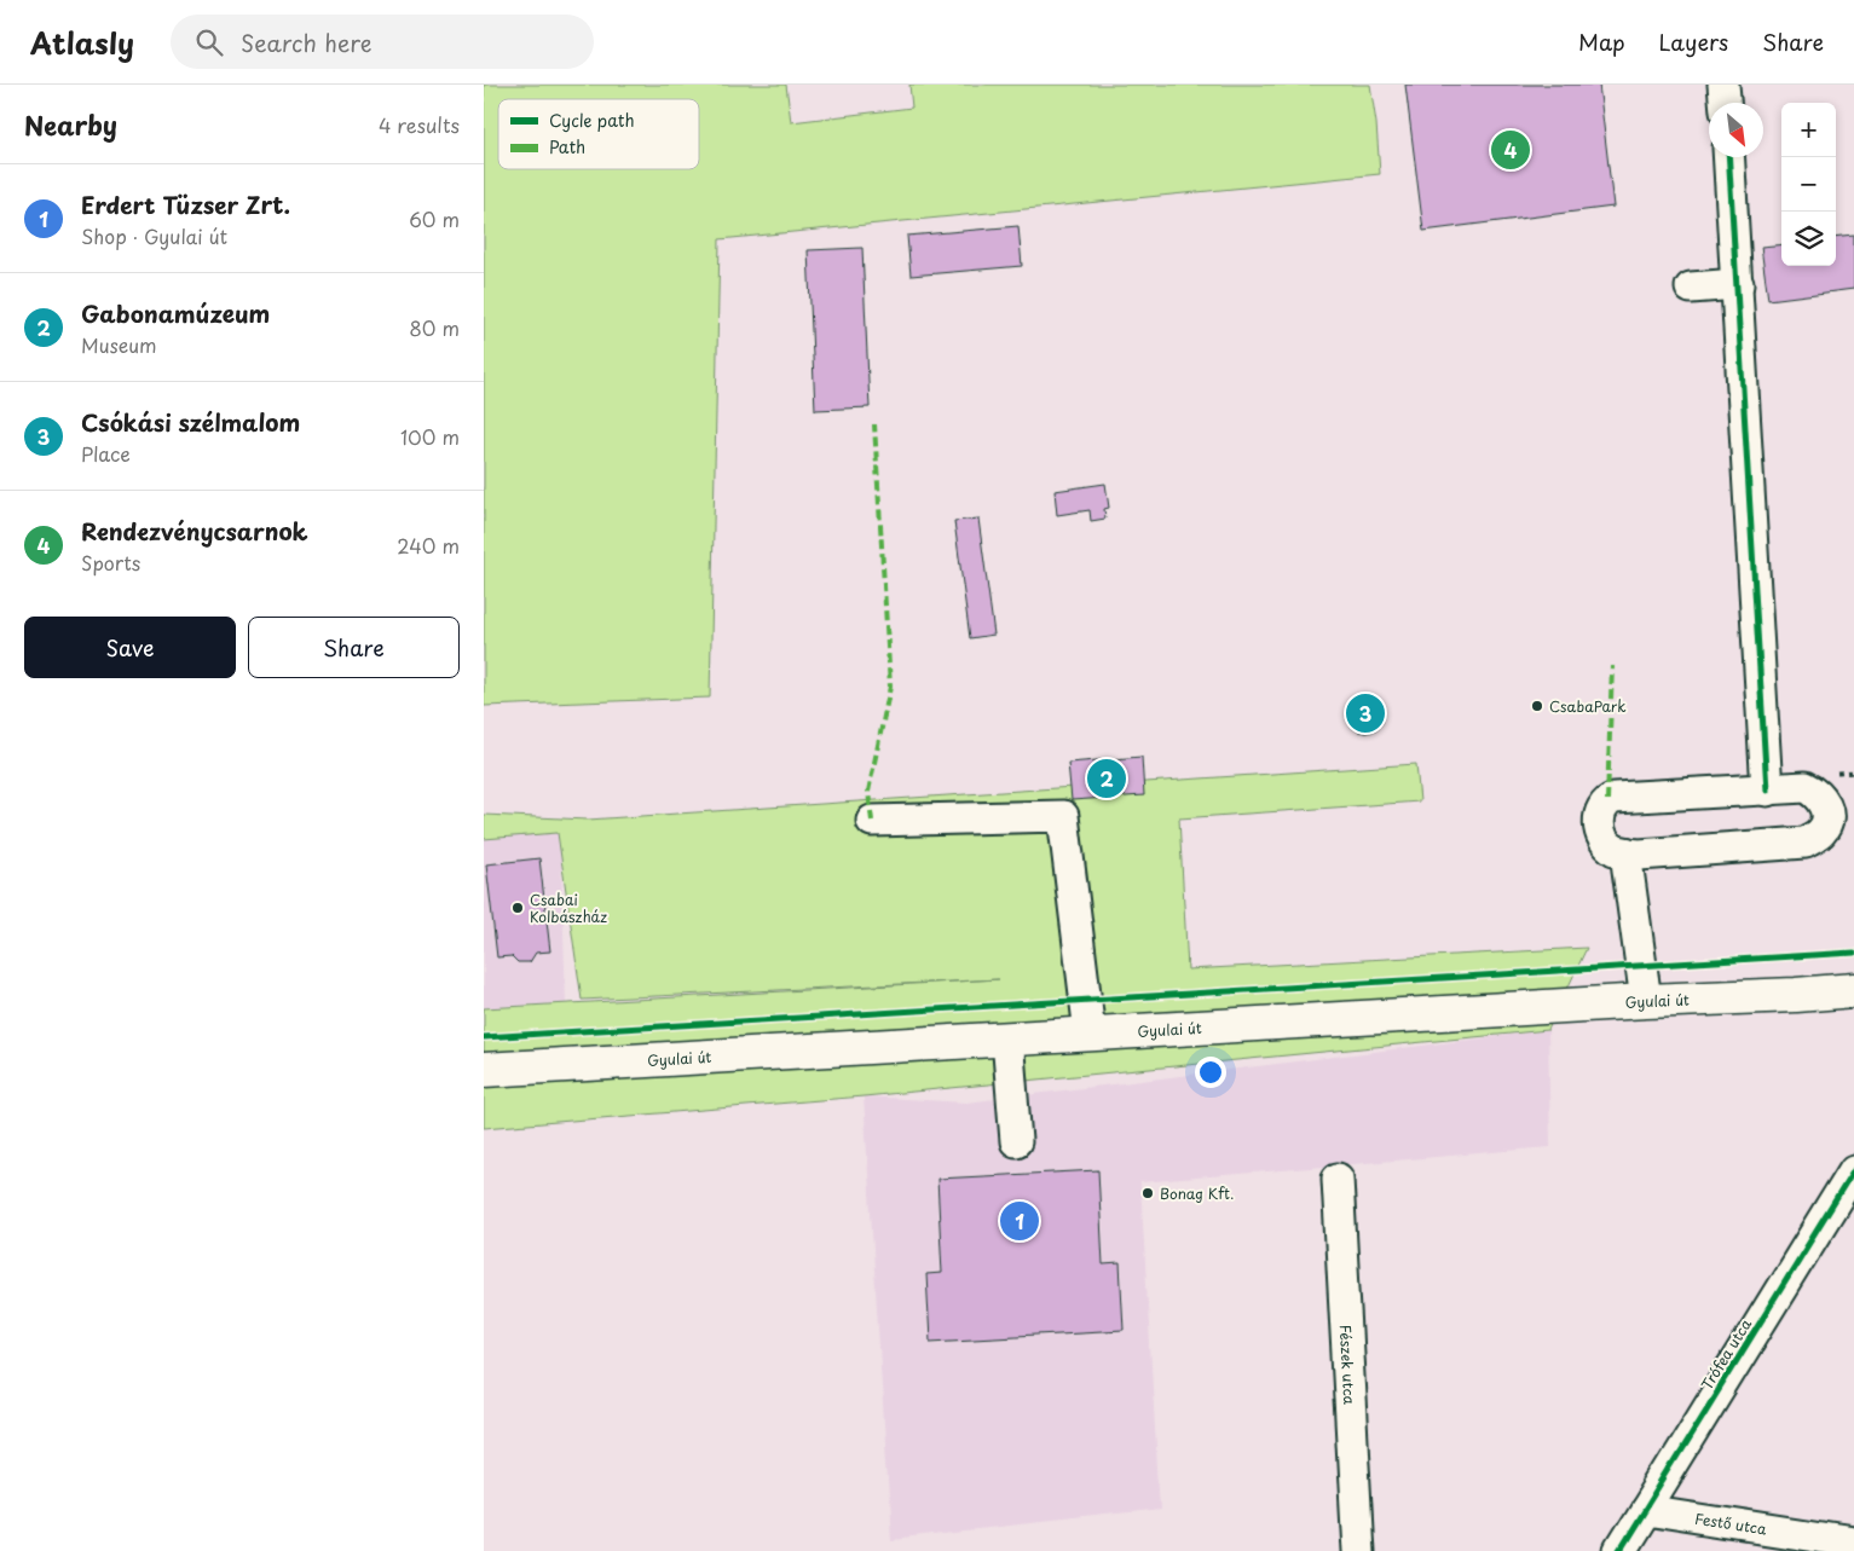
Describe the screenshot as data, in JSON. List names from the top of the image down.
{
  "streets": {
    "main road": ["Gyulai út"],
    "street": ["Trófea utca", "Fészek utca", "Festő utca"]
  },
  "crossings": [
    ["Trófea utca", "Festő utca"]
  ],
  "places": ["CsabaPark", "Csabai Kolbászház", "Bonag Kft."],
  "legend": ["Cycle path", "Path"],
  "north": "bottom right",
  "page": {
    "header": "Atlasly",
    "search": "Search here",
    "nav": ["Map", "Layers", "Share"],
    "heading": ["Nearby", "4 results"],
    "map_buttons": ["+", "−"],
    "pins": [
      "4",
      "3",
      "2",
      "1"
    ],
    "list": [
      {
        "mark": "1",
        "name": "Erdert Tüzser Zrt.",
        "note": "Shop · Gyulai út",
        "value": "60 m"
      },
      {
        "mark": "2",
        "name": "Gabonamúzeum",
        "note": "Museum",
        "value": "80 m"
      },
      {
        "mark": "3",
        "name": "Csókási szélmalom",
        "note": "Place",
        "value": "100 m"
      },
      {
        "mark": "4",
        "name": "Rendezvénycsarnok",
        "note": "Sports",
        "value": "240 m"
      }
    ],
    "buttons": ["Save", "Share"]
  }
}
